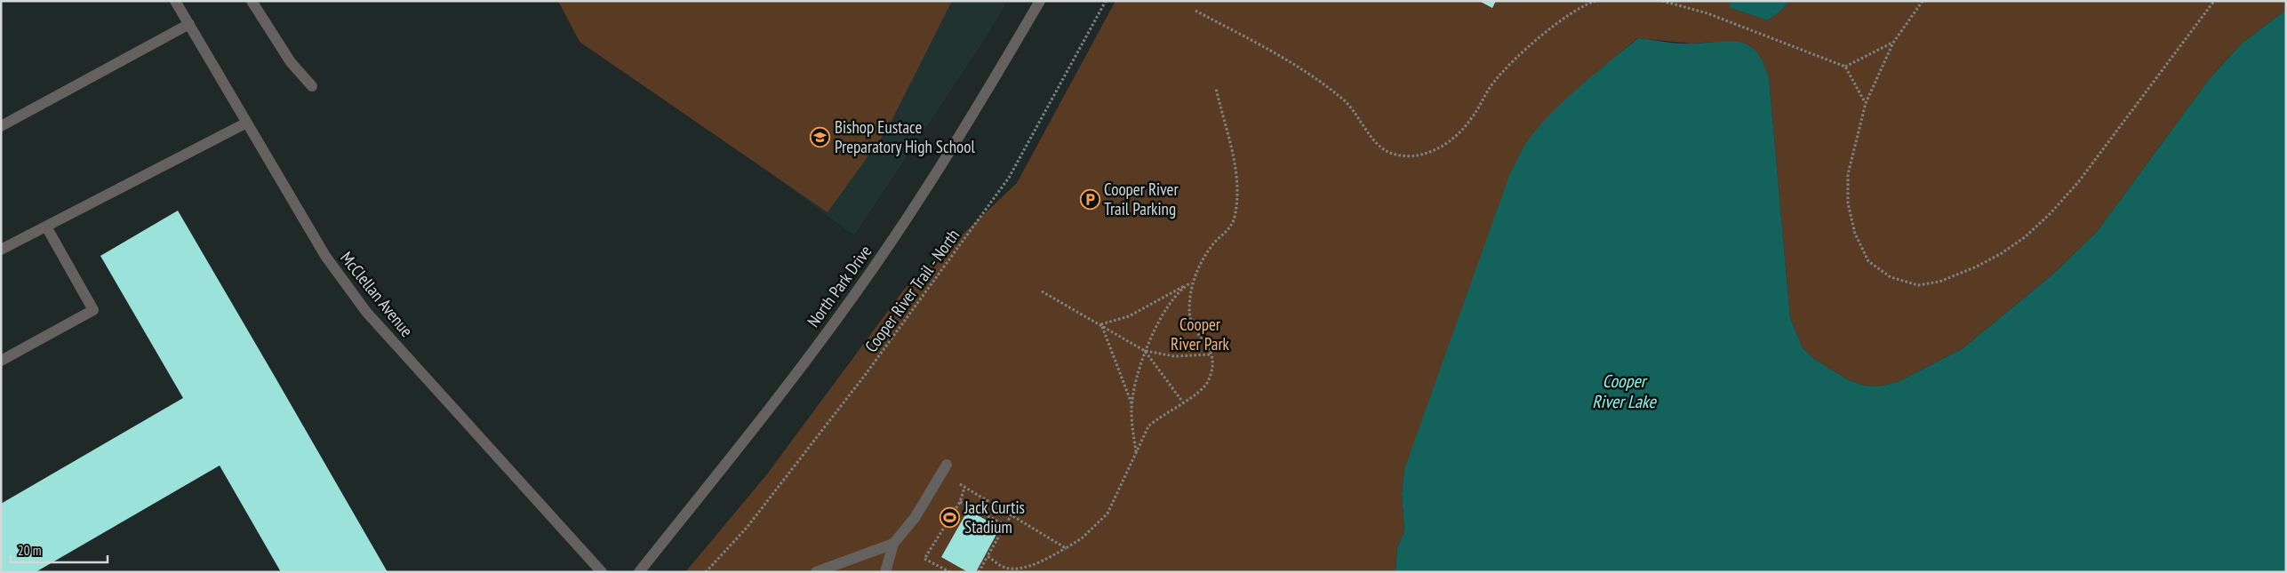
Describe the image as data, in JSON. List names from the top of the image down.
{
  "streets": {
    "street": ["North Park Drive", "McClellan Avenue"],
    "path": ["Cooper River Trail - North"]
  },
  "water": ["Cooper River Lake"],
  "parks": ["Cooper River Park"],
  "places": {
    "school or university": ["Bishop Eustace Preparatory High School"],
    "parking": ["Cooper River Trail Parking"],
    "sports": ["Jack Curtis Stadium"]
  },
  "scale_bar": "20 m"
}
